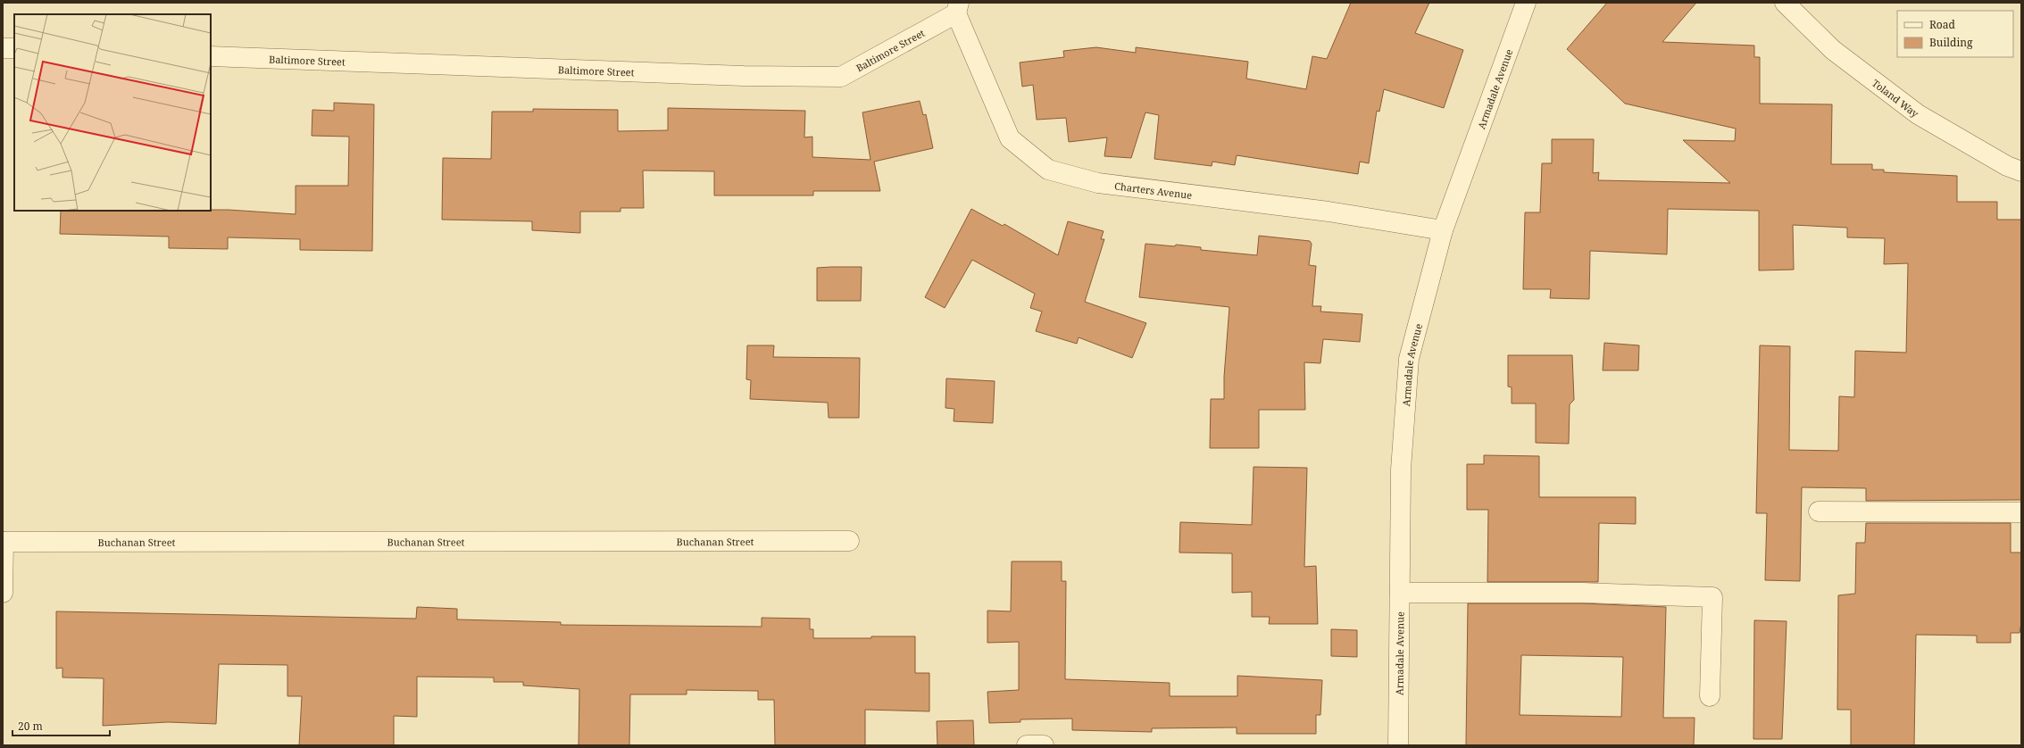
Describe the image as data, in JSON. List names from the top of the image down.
{
  "streets": {
    "street": [
      "Baltimore Street",
      "Armadale Avenue",
      "Toland Way",
      "Charters Avenue",
      "Buchanan Street"
    ]
  },
  "crossings": [
    ["Baltimore Street", "Charters Avenue"],
    ["Armadale Avenue", "Charters Avenue"]
  ],
  "legend": ["Road", "Building"],
  "scale_bar": "20 m"
}
